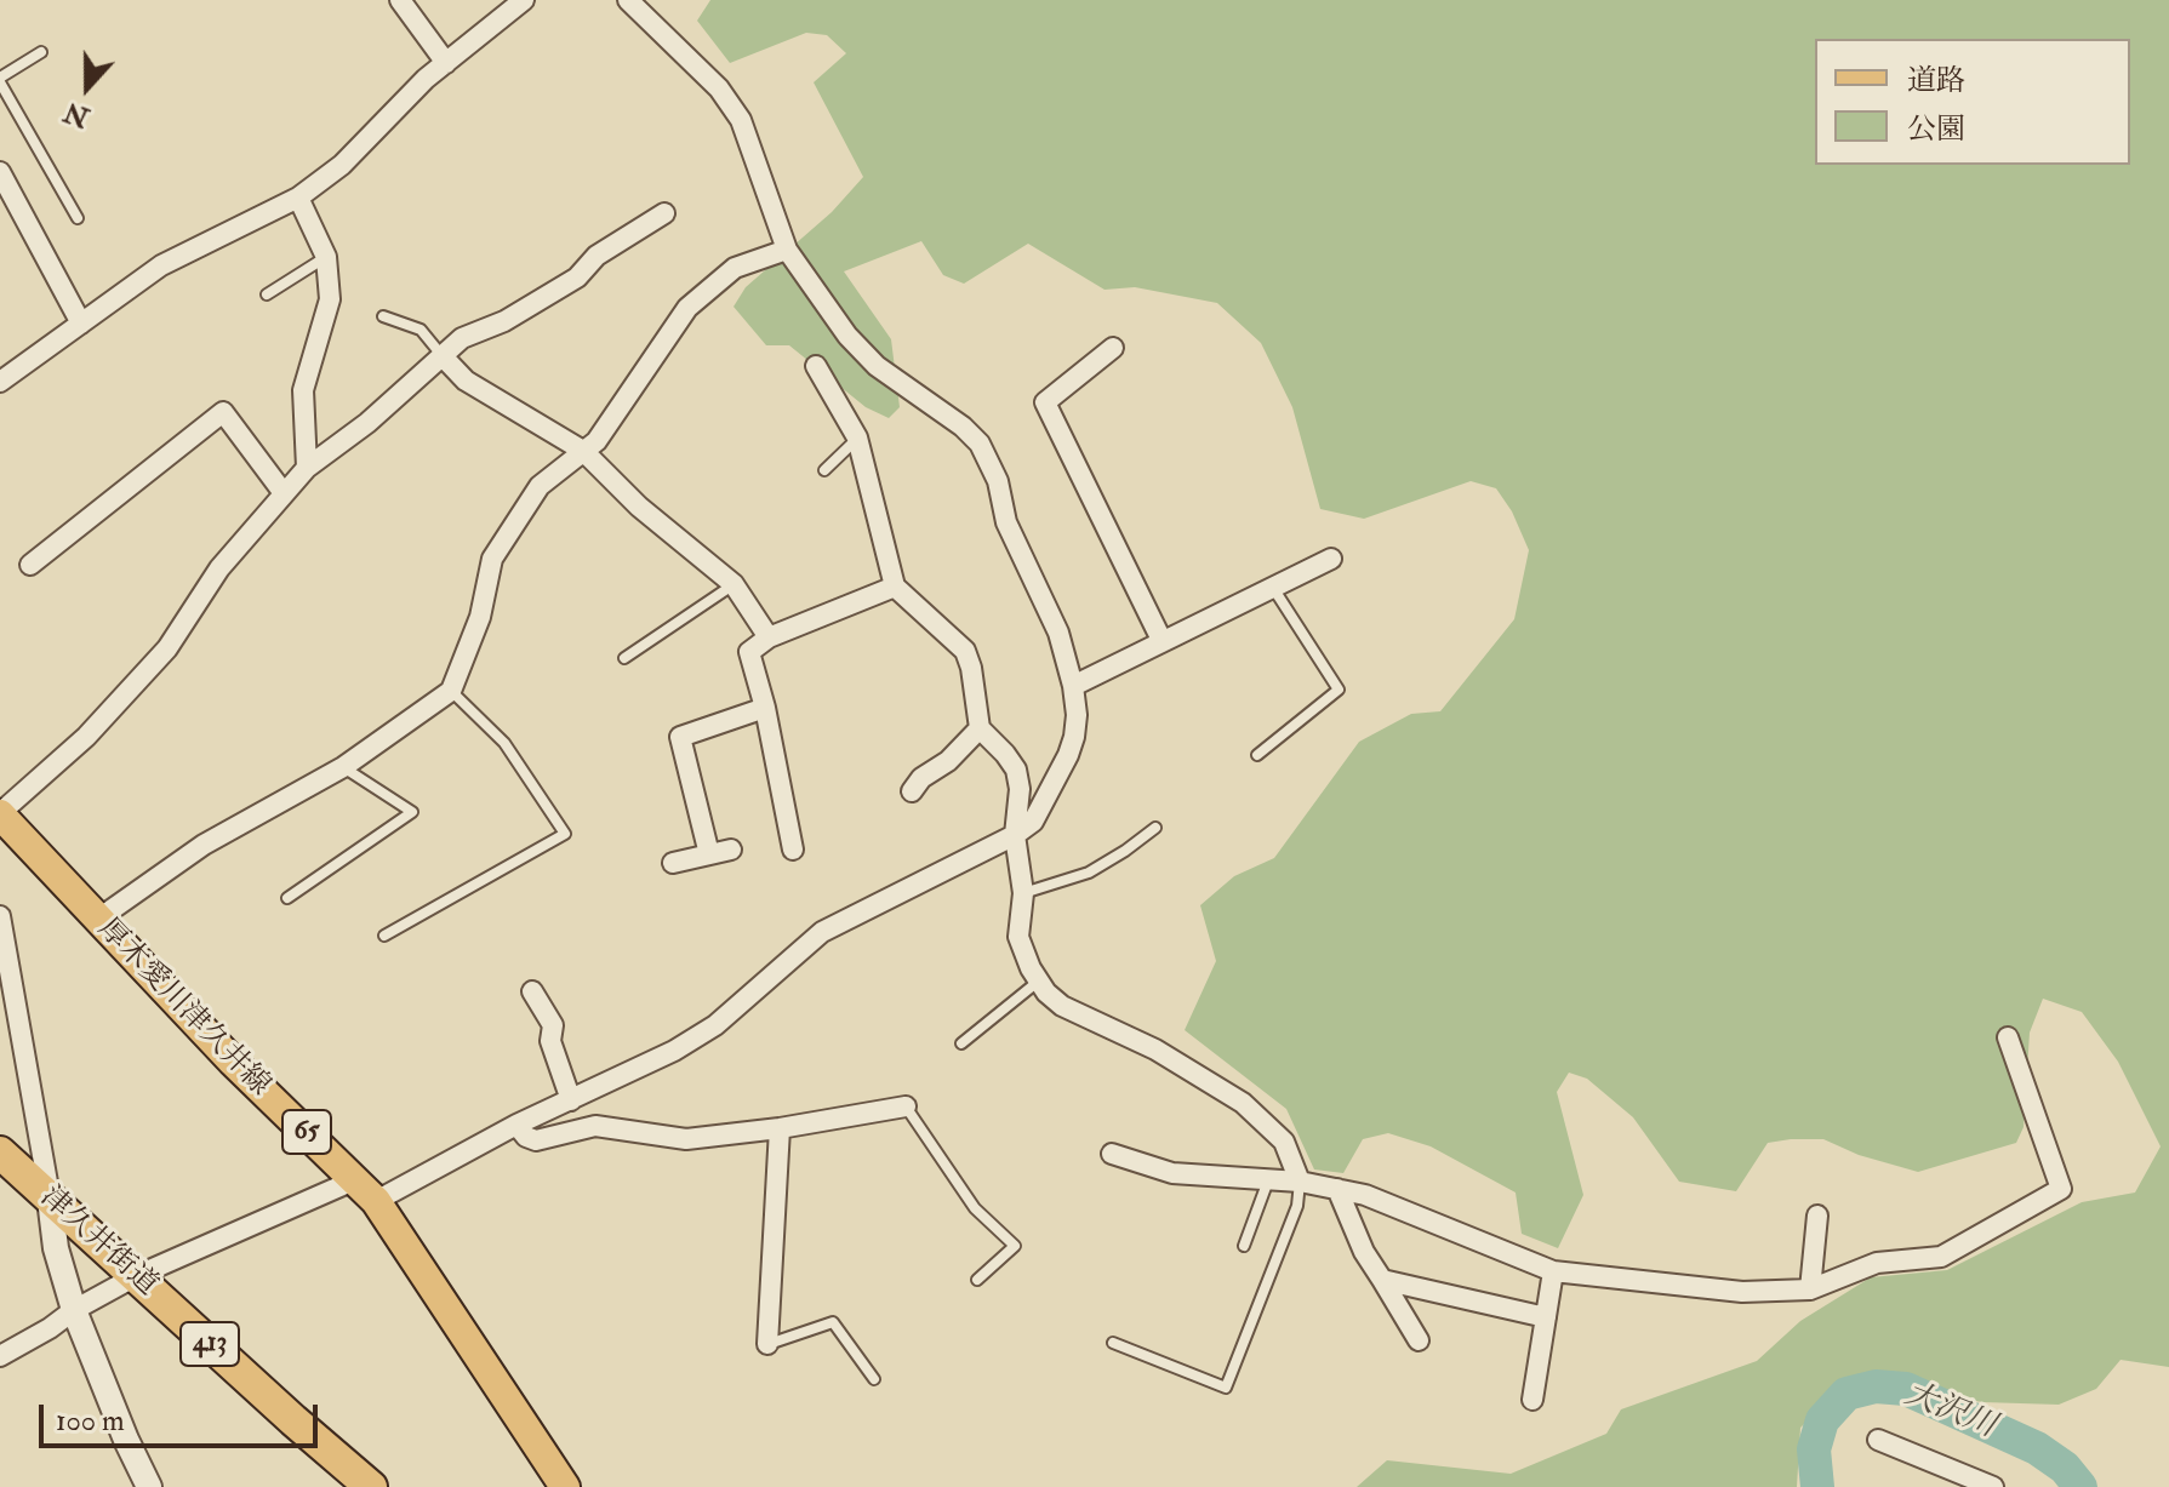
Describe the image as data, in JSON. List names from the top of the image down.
{
  "streets": {
    "highway": ["津久井街道", "413"],
    "main road": ["厚木愛川津久井線", "65"]
  },
  "water": ["大沢川"],
  "legend": ["道路", "公園"],
  "scale_bar": "100 m",
  "north": "bottom"
}
